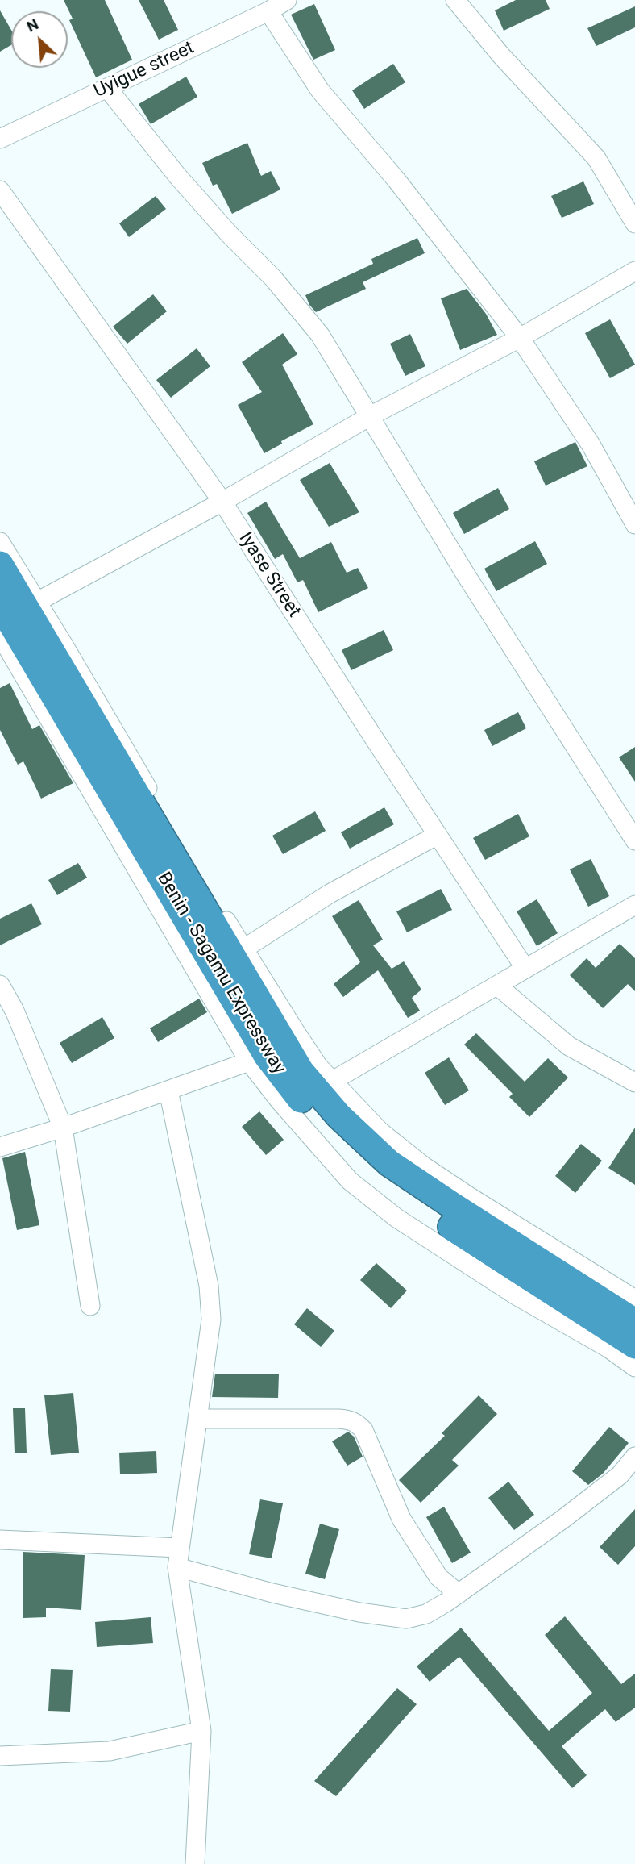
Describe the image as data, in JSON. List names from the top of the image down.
{
  "streets": {
    "highway": ["Benin - Sagamu Expressway"],
    "street": ["Uyigue street", "Iyase Street"]
  },
  "north": "top left"
}
